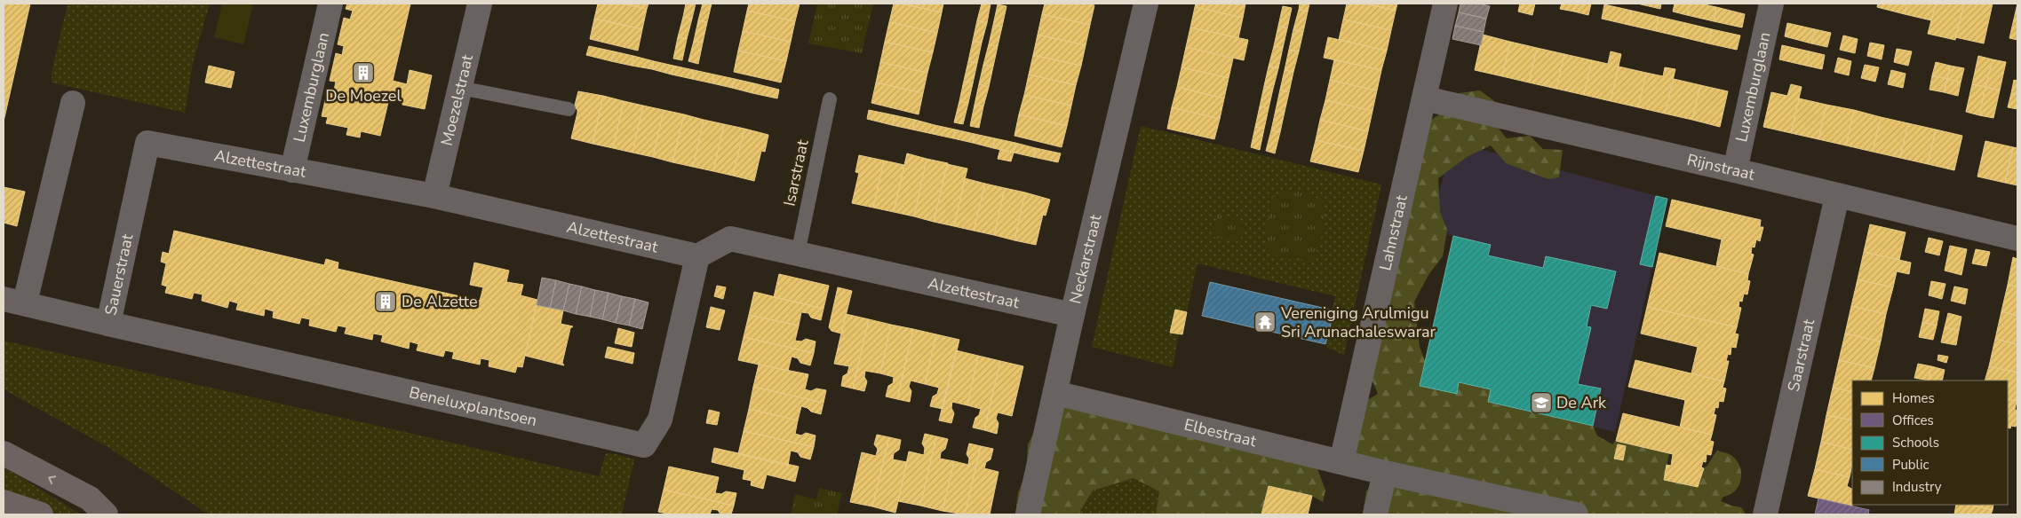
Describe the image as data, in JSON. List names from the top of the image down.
{
  "streets": {
    "street": [
      "Luxemburglaan",
      "Moezelstraat",
      "Alzettestraat",
      "Rijnstraat",
      "Lahnstraat",
      "Neckarstraat",
      "Sauerstraat",
      "Saarstraat",
      "Beneluxplantsoen",
      "Elbestraat"
    ],
    "lane": ["Isarstraat"]
  },
  "crossings": [
    ["Luxemburglaan", "Alzettestraat"],
    ["Luxemburglaan", "Rijnstraat"],
    ["Moezelstraat", "Alzettestraat"],
    ["Alzettestraat", "Isarstraat"],
    ["Alzettestraat", "Neckarstraat"],
    ["Alzettestraat", "Sauerstraat"],
    ["Alzettestraat", "Beneluxplantsoen"],
    ["Rijnstraat", "Lahnstraat"],
    ["Rijnstraat", "Saarstraat"],
    ["Lahnstraat", "Elbestraat"],
    ["Neckarstraat", "Elbestraat"],
    ["Sauerstraat", "Beneluxplantsoen"]
  ],
  "places": {
    "building": ["De Moezel", "De Alzette"],
    "temple": ["Vereniging Arulmigu Sri Arunachaleswarar"],
    "school or university": ["De Ark"]
  },
  "legend": [
    "Homes",
    "Offices",
    "Schools",
    "Public",
    "Industry"
  ]
}
